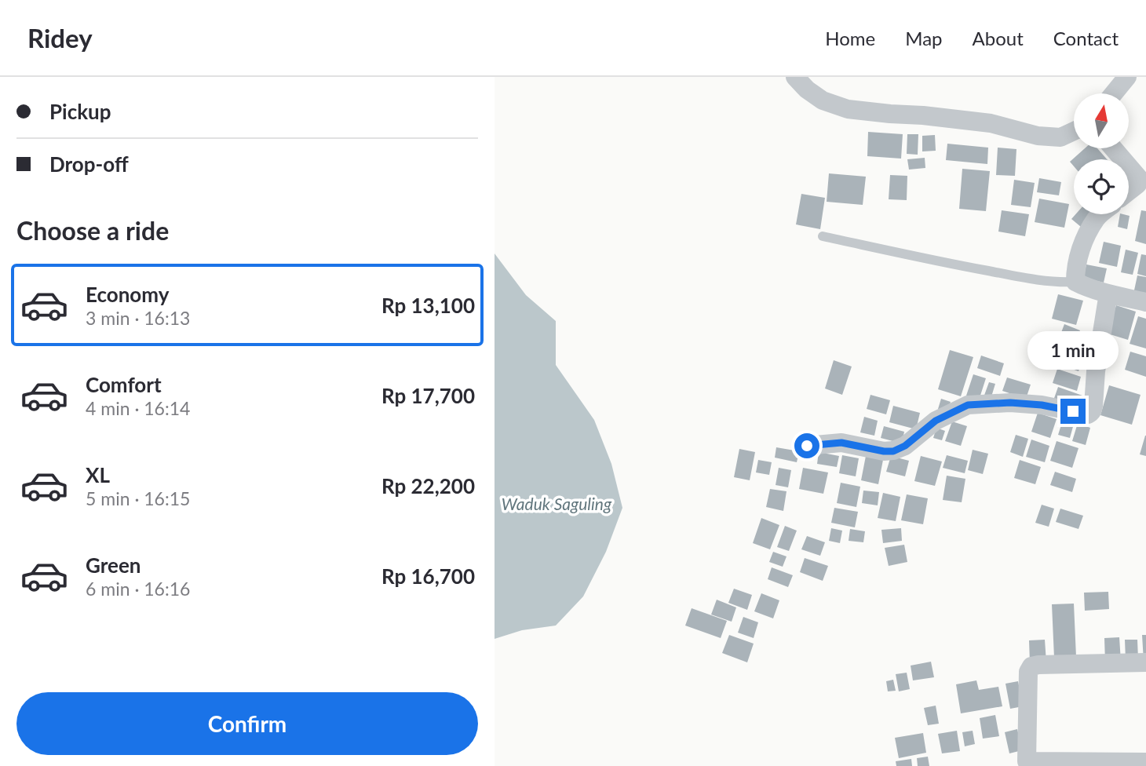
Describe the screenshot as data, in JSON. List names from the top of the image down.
{
  "water": ["Waduk Saguling"],
  "north": "top",
  "page": {
    "header": "Ridey",
    "nav": [
      "Home",
      "Map",
      "About",
      "Contact"
    ],
    "banner": ["Pickup", "Drop-off"],
    "heading": "Choose a ride",
    "list": [
      {
        "name": "Economy",
        "note": "3 min · 16:13",
        "value": "Rp 13,100"
      },
      {
        "name": "Comfort",
        "note": "4 min · 16:14",
        "value": "Rp 17,700"
      },
      {
        "name": "XL",
        "note": "5 min · 16:15",
        "value": "Rp 22,200"
      },
      {
        "name": "Green",
        "note": "6 min · 16:16",
        "value": "Rp 16,700"
      }
    ],
    "bubble": "1 min",
    "buttons": "Confirm"
  }
}
